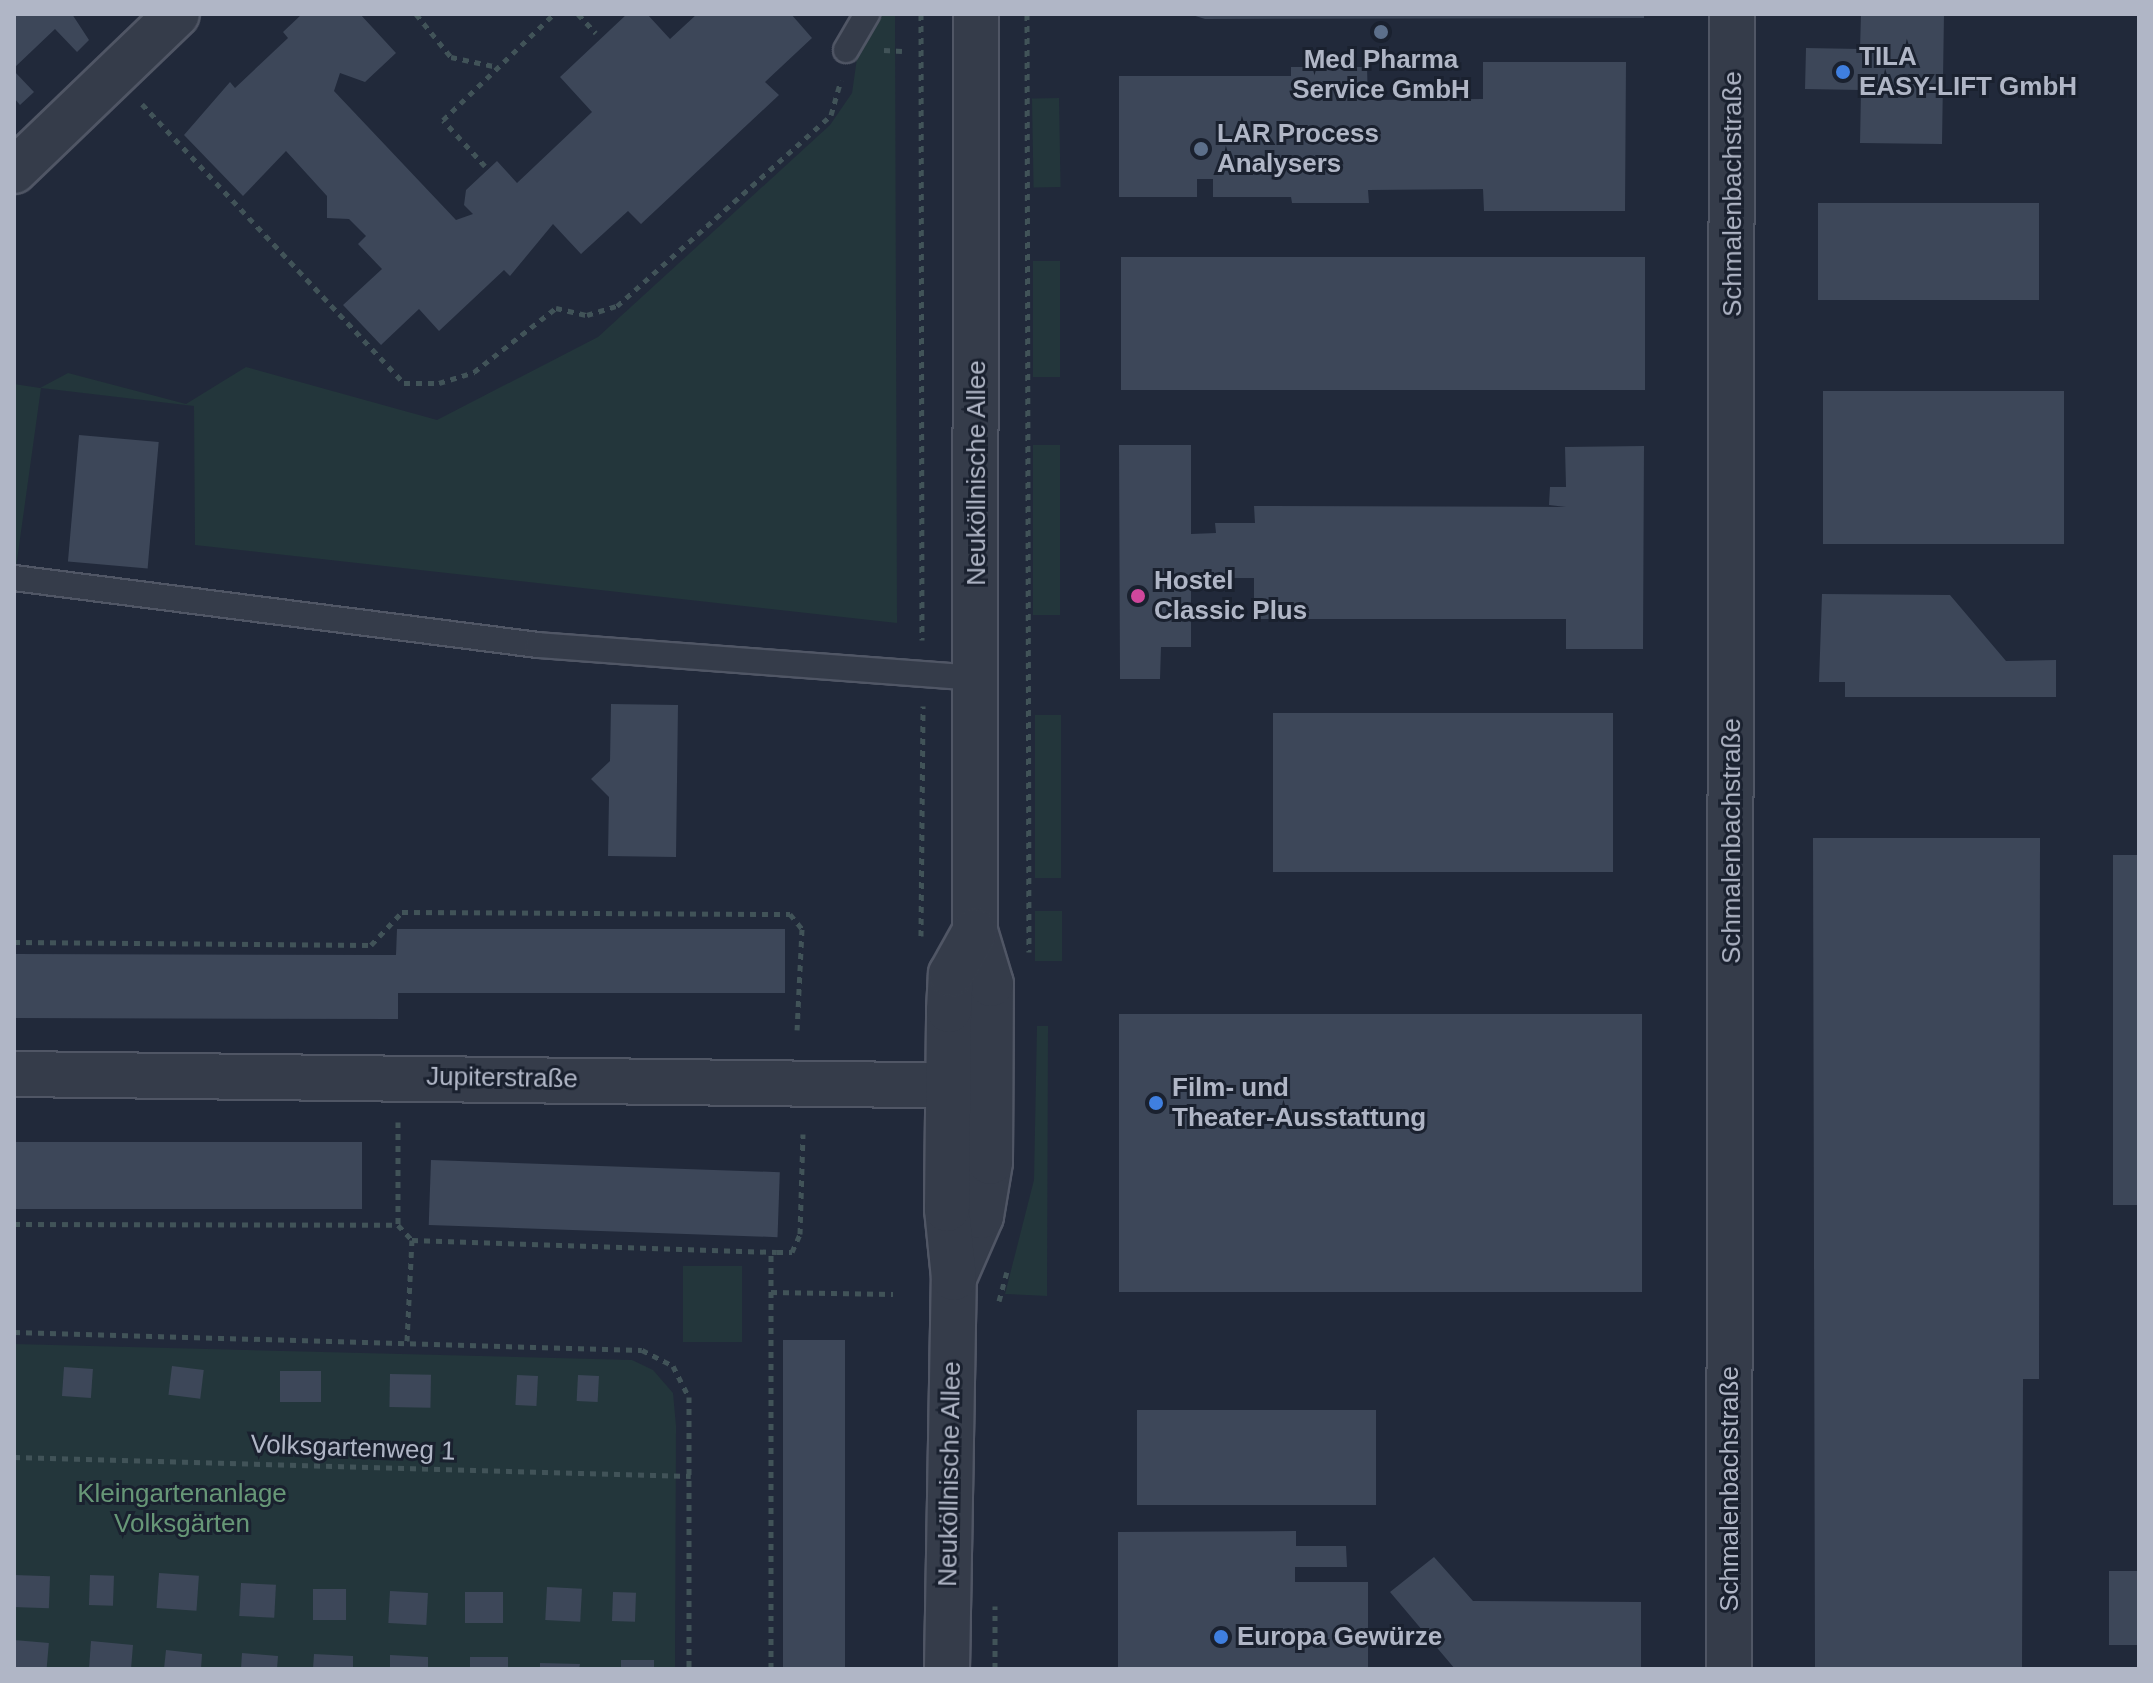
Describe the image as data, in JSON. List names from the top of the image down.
{
  "streets": {
    "street": ["Schmalenbachstraße", "Neuköllnische Allee", "Jupiterstraße"],
    "path": ["Volksgartenweg 1"]
  },
  "crossings": [
    ["Neuköllnische Allee", "Jupiterstraße"]
  ],
  "parks": ["Kleingartenanlage Volksgärten"],
  "places": [
    "Med Pharma Service GmbH",
    "TILA EASY-LIFT GmbH",
    "LAR Process Analysers",
    "Hostel Classic Plus",
    "Film- und Theater-Ausstattung",
    "Europa Gewürze"
  ]
}
